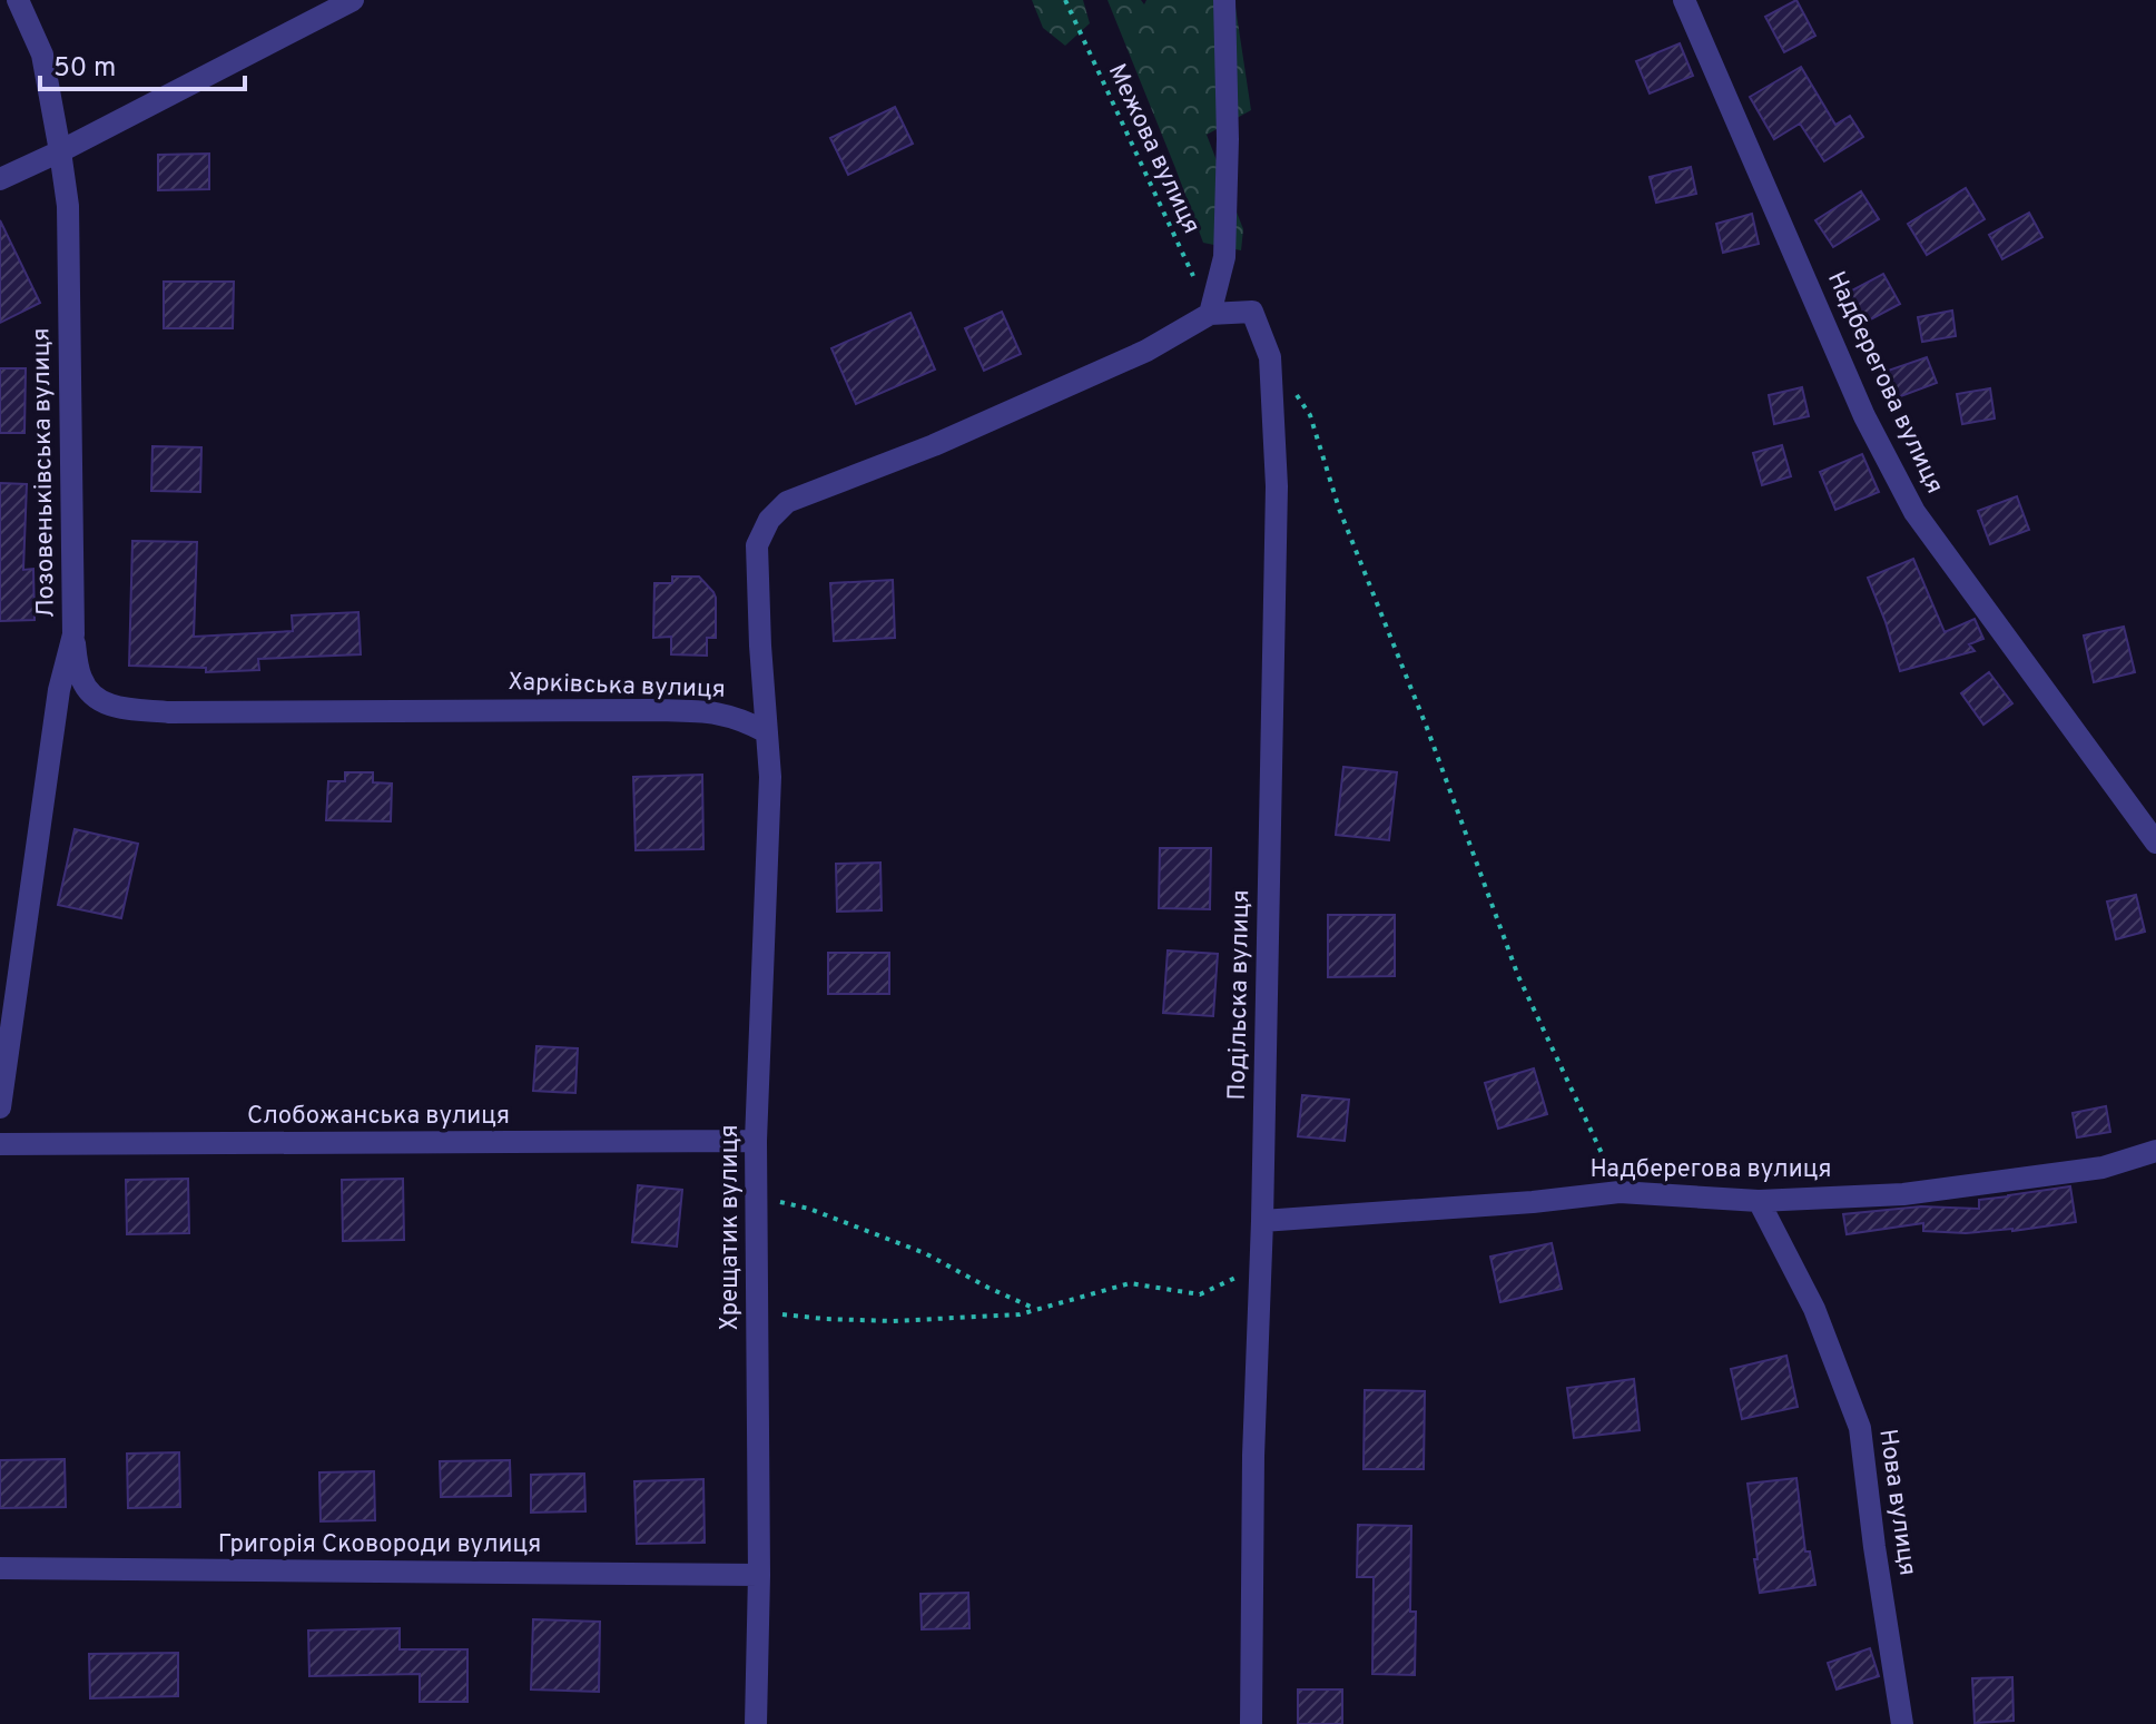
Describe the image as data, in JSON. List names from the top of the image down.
{
  "streets": {
    "street": [
      "Надберегова вулиця",
      "Лозовеньківська вулиця",
      "Харківська вулиця",
      "Подільска вулиця",
      "Слобожанська вулиця",
      "Хрещатик вулиця",
      "Нова вулиця",
      "Григорія Сковороди вулиця"
    ],
    "path": ["Межова вулиця"]
  },
  "crossings": [
    ["Межова вулиця", "Харківська вулиця"],
    ["Межова вулиця", "Подільска вулиця"],
    ["Надберегова вулиця", "Подільска вулиця"],
    ["Надберегова вулиця", "Нова вулиця"],
    ["Лозовеньківська вулиця", "Харківська вулиця"],
    ["Харківська вулиця", "Подільска вулиця"],
    ["Харківська вулиця", "Хрещатик вулиця"],
    ["Слобожанська вулиця", "Хрещатик вулиця"],
    ["Хрещатик вулиця", "Григорія Сковороди вулиця"]
  ],
  "scale_bar": "50 m"
}
